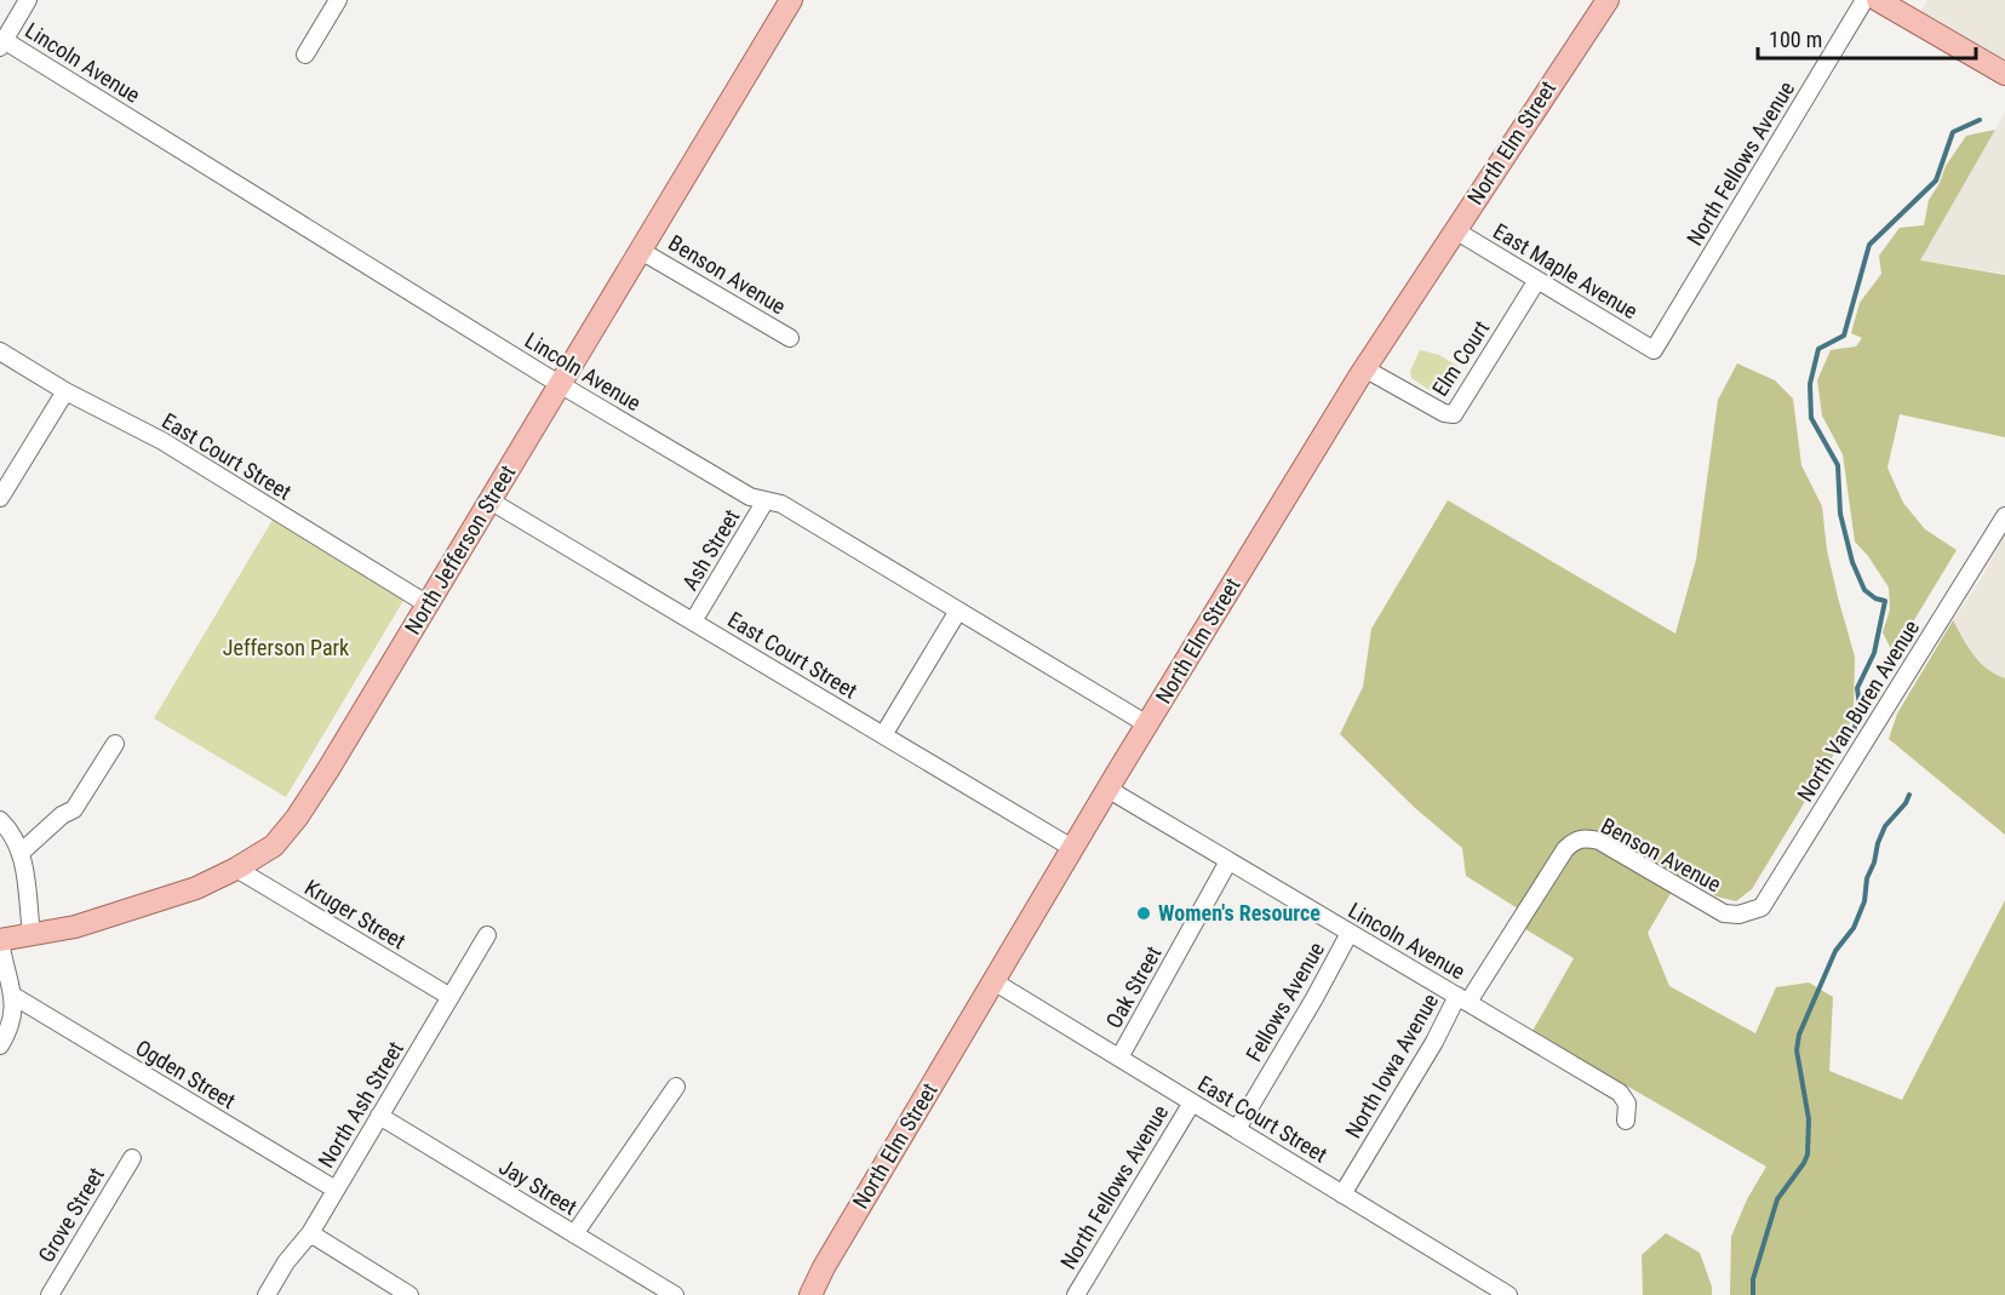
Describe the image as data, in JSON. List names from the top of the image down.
{
  "streets": {
    "main road": ["North Elm Street", "North Jefferson Street"],
    "street": [
      "Lincoln Avenue",
      "North Fellows Avenue",
      "East Maple Avenue",
      "Benson Avenue",
      "Elm Court",
      "East Court Street",
      "Ash Street",
      "North Van Buren Avenue",
      "Kruger Street",
      "Oak Street",
      "Fellows Avenue",
      "North Iowa Avenue",
      "Ogden Street",
      "North Ash Street",
      "Jay Street",
      "Grove Street"
    ]
  },
  "crossings": [
    ["Lincoln Avenue", "North Elm Street"],
    ["Lincoln Avenue", "North Jefferson Street"],
    ["Lincoln Avenue", "Ash Street"],
    ["Lincoln Avenue", "Oak Street"],
    ["Lincoln Avenue", "Fellows Avenue"],
    ["Lincoln Avenue", "North Iowa Avenue"],
    ["North Elm Street", "East Maple Avenue"],
    ["North Elm Street", "Elm Court"],
    ["North Elm Street", "East Court Street"],
    ["North Fellows Avenue", "East Maple Avenue"],
    ["North Fellows Avenue", "East Court Street"],
    ["East Maple Avenue", "Elm Court"],
    ["Benson Avenue", "North Jefferson Street"],
    ["Benson Avenue", "North Van Buren Avenue"],
    ["Benson Avenue", "North Iowa Avenue"],
    ["East Court Street", "North Jefferson Street"],
    ["East Court Street", "Ash Street"],
    ["East Court Street", "Oak Street"],
    ["East Court Street", "Fellows Avenue"],
    ["East Court Street", "North Iowa Avenue"],
    ["North Jefferson Street", "Kruger Street"],
    ["Kruger Street", "North Ash Street"],
    ["Ogden Street", "North Ash Street"],
    ["North Ash Street", "Jay Street"]
  ],
  "parks": ["Jefferson Park"],
  "places": ["Women's Resource"],
  "scale_bar": "100 m"
}
